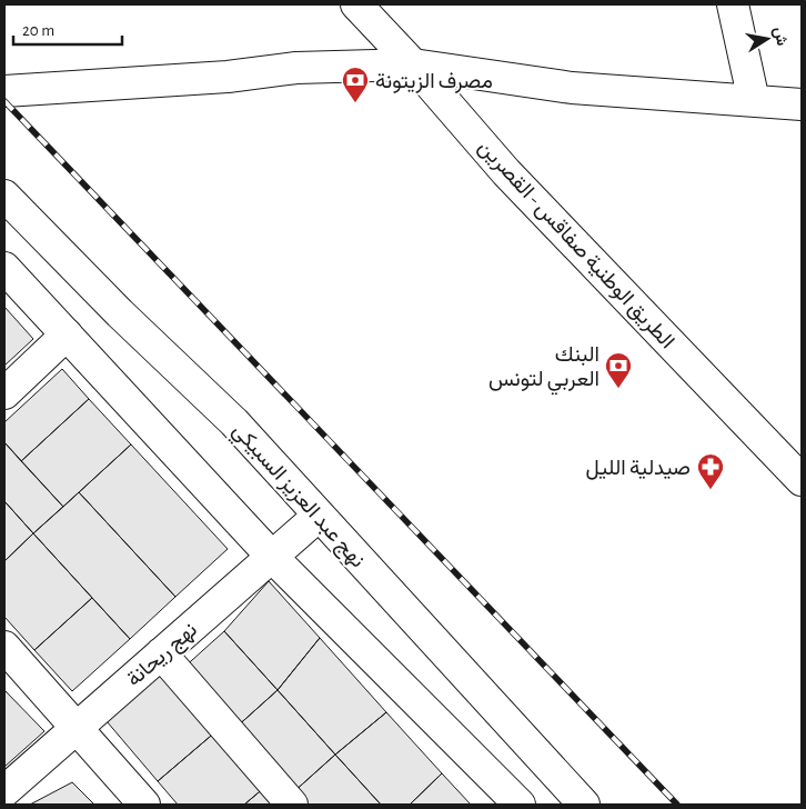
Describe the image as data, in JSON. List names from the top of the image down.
{
  "streets": {
    "street": ["الطريق الوطنية صفاقس - القصرين", "نهج عبد العزيز السبيكي", "نهج ريحانة"]
  },
  "crossings": [
    ["نهج عبد العزيز السبيكي", "نهج ريحانة"]
  ],
  "places": {
    "bank": ["مصرف الزيتونة", "البنك العربي لتونس"],
    "pharmacy": ["صيدلية الليل"]
  },
  "scale_bar": "20 m",
  "north": "right"
}
